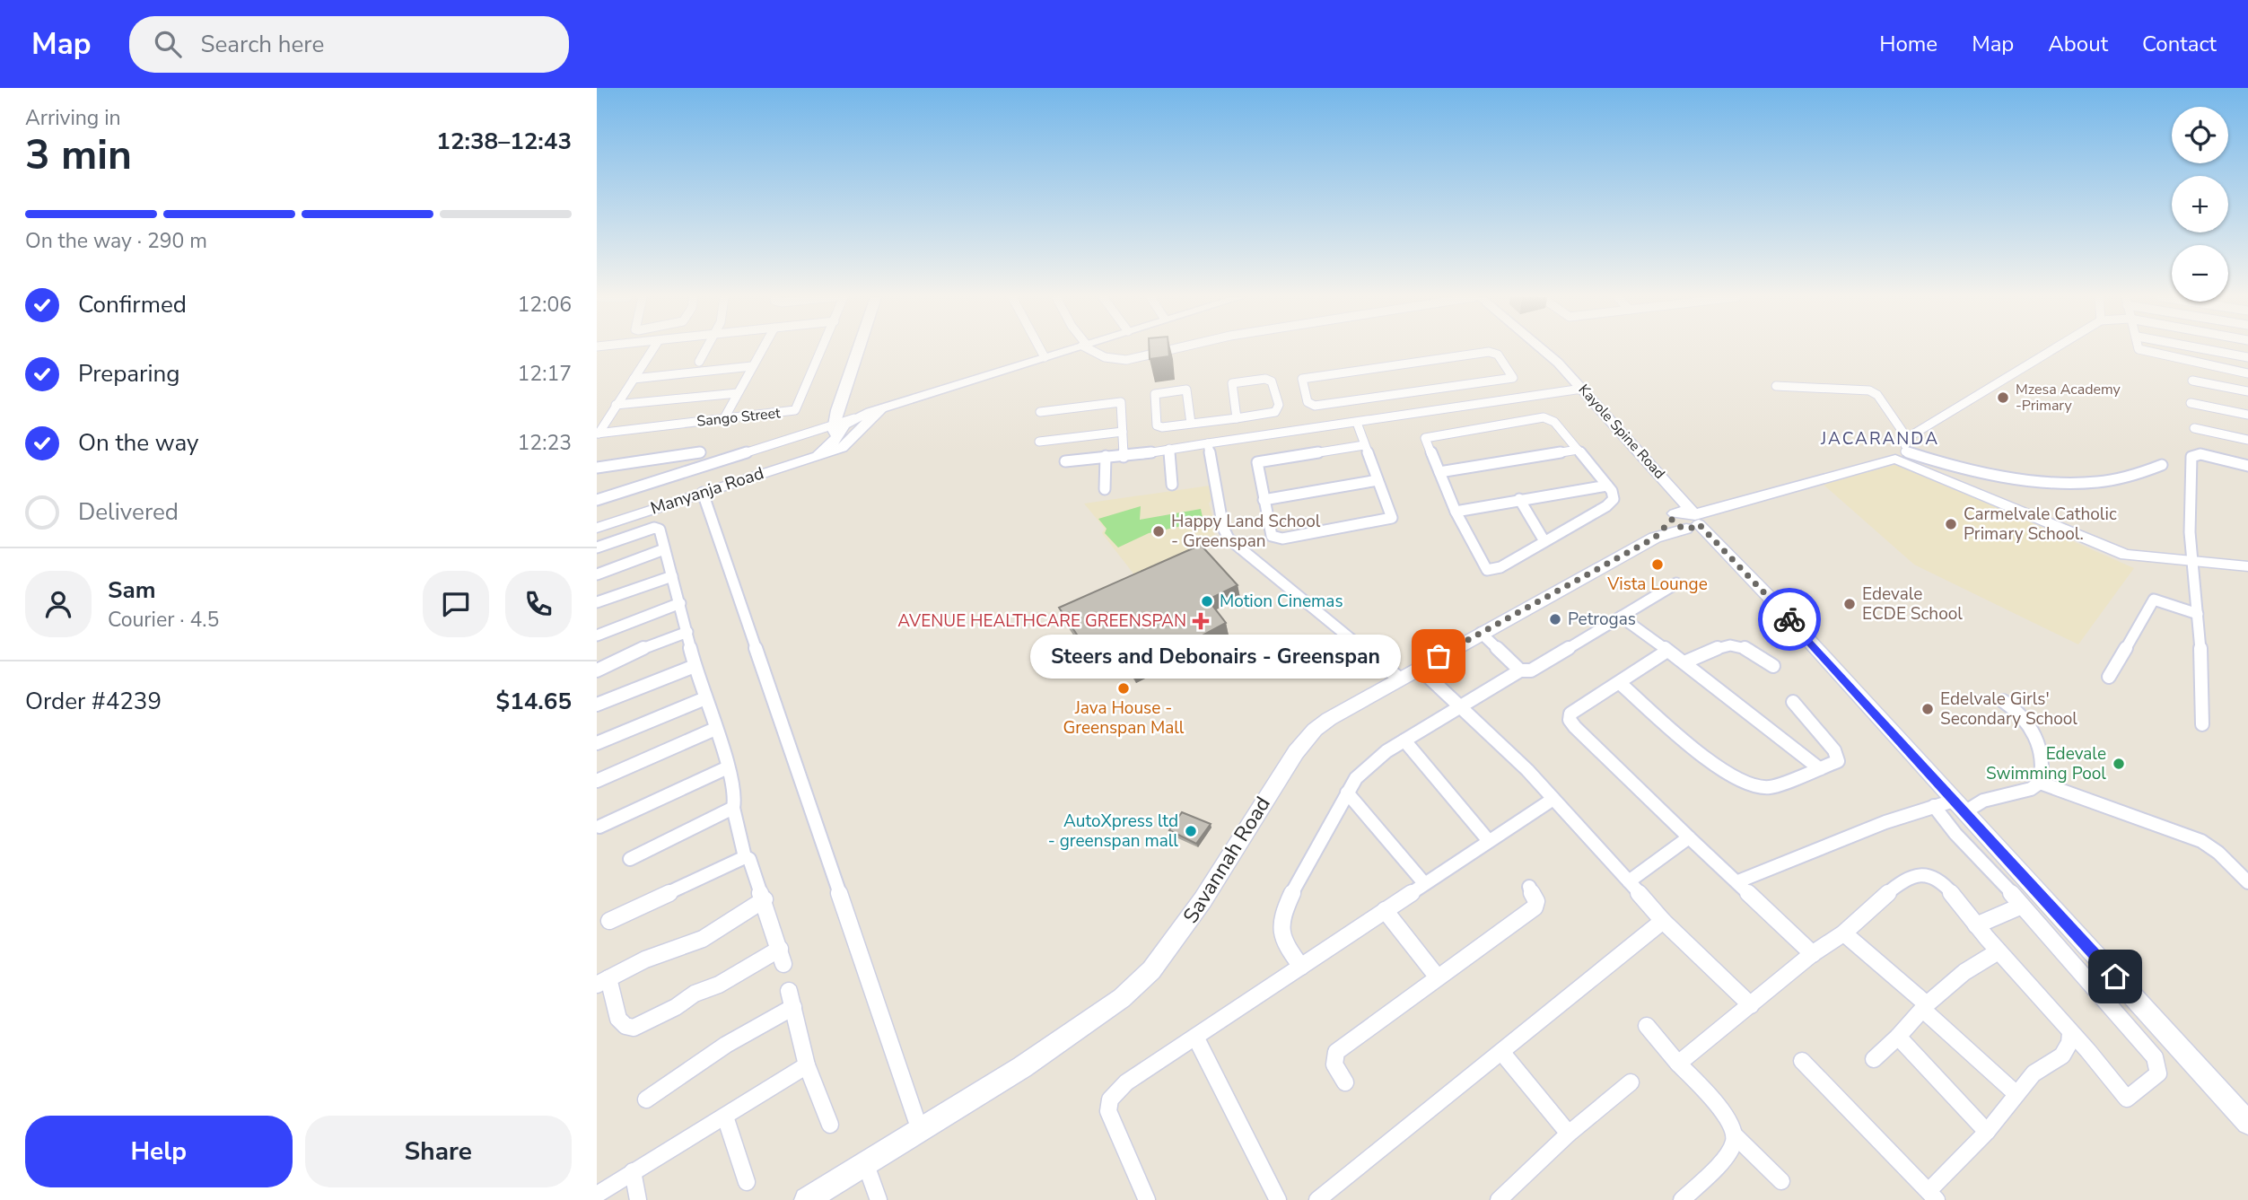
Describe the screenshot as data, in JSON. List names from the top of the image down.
{
  "streets": {
    "main road": ["Kayole Spine Road", "Manyanja Road", "Savannah Road"],
    "street": ["Sango Street"]
  },
  "crossings": [
    ["Kayole Spine Road", "Savannah Road"]
  ],
  "districts": ["JACARANDA"],
  "places": {
    "other": [
      "Mzesa Academy -Primary",
      "Carmelvale Catholic Primary School.",
      "Happy Land School - Greenspan",
      "Vista Lounge",
      "Motion Cinemas",
      "Edevale ECDE School",
      "Petrogas",
      "Steers and Debonairs - Greenspan",
      "Java House - Greenspan Mall",
      "Edelvale Girls' Secondary School",
      "Edevale Swimming Pool",
      "AutoXpress ltd - greenspan mall"
    ],
    "health": ["AVENUE HEALTHCARE GREENSPAN"]
  },
  "page": {
    "header": "Map",
    "search": "Search here",
    "nav": [
      "Home",
      "Map",
      "About",
      "Contact"
    ],
    "heading": ["3 min", "Arriving in", "12:38–12:43"],
    "panel": [
      "Sam",
      "Courier · 4.5",
      "Order #4239",
      "$14.65"
    ],
    "map_buttons": ["+", "−"],
    "bar": "On the way · 290 m",
    "list": [
      ["Confirmed", "12:06"],
      ["Preparing", "12:17"],
      ["On the way", "12:23"],
      "Delivered"
    ],
    "bubble": "Steers and Debonairs - Greenspan",
    "buttons": ["Help", "Share"]
  }
}
